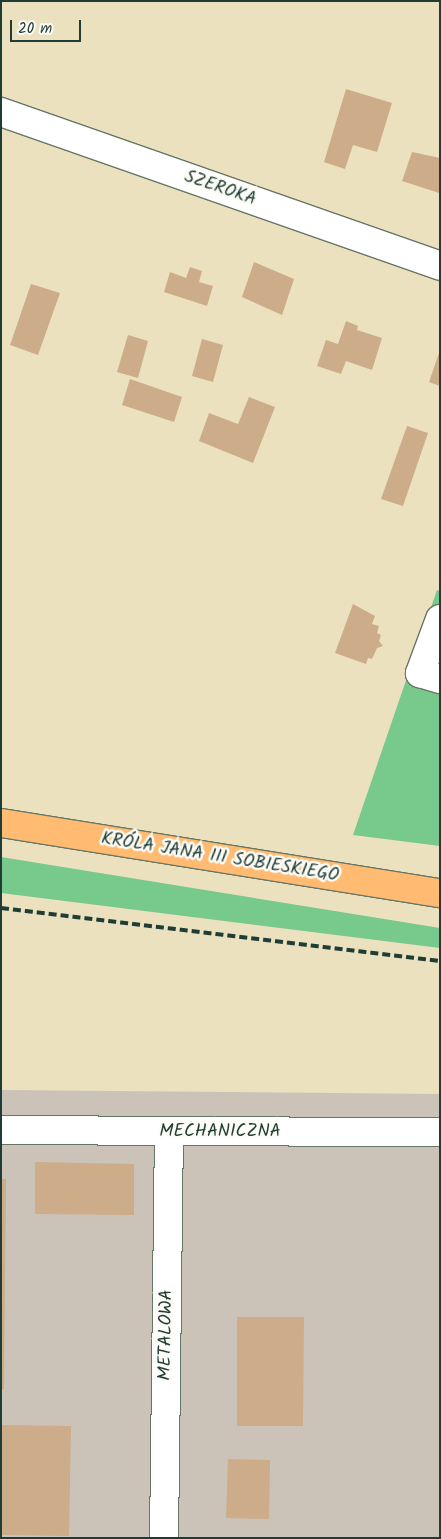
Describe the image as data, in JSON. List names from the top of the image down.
{
  "streets": {
    "main road": ["KRÓLA JANA III SOBIESKIEGO"],
    "street": ["SZEROKA", "MECHANICZNA", "METALOWA"]
  },
  "crossings": [
    ["MECHANICZNA", "METALOWA"]
  ],
  "scale_bar": "20 m"
}
